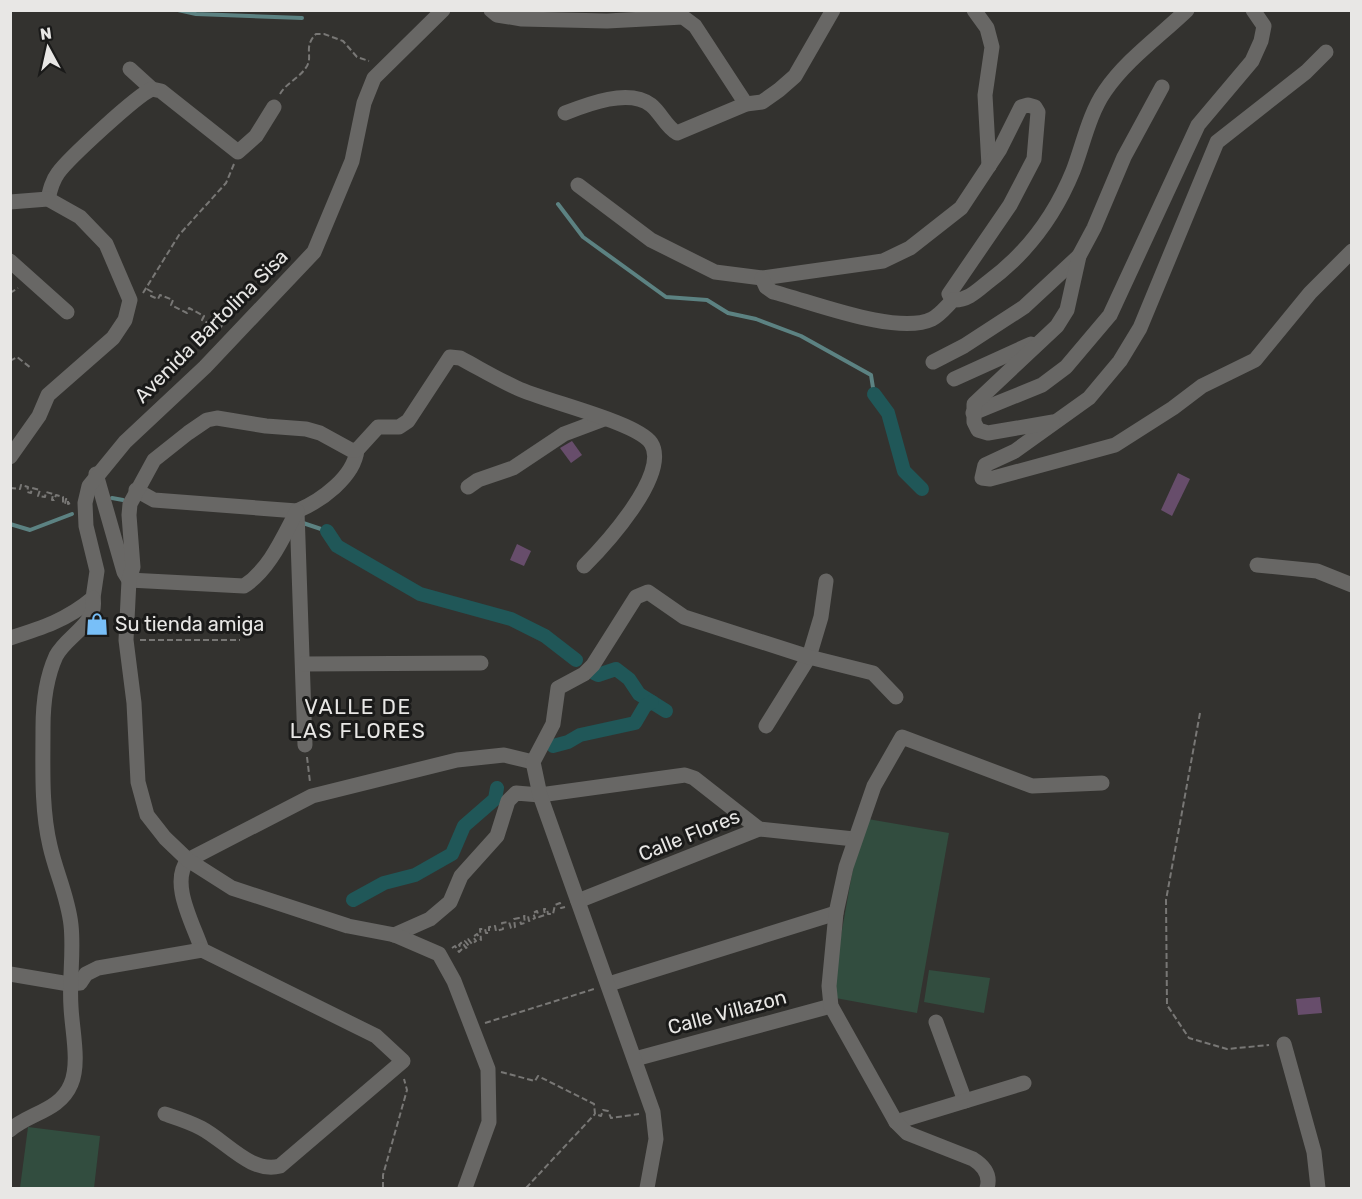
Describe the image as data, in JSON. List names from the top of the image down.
{
  "streets": {
    "street": ["Avenida Bartolina Sisa", "Calle Flores", "Calle Villazon"]
  },
  "districts": ["VALLE DE LAS FLORES"],
  "places": {
    "shop": ["Su tienda amiga"]
  },
  "north": "top"
}
